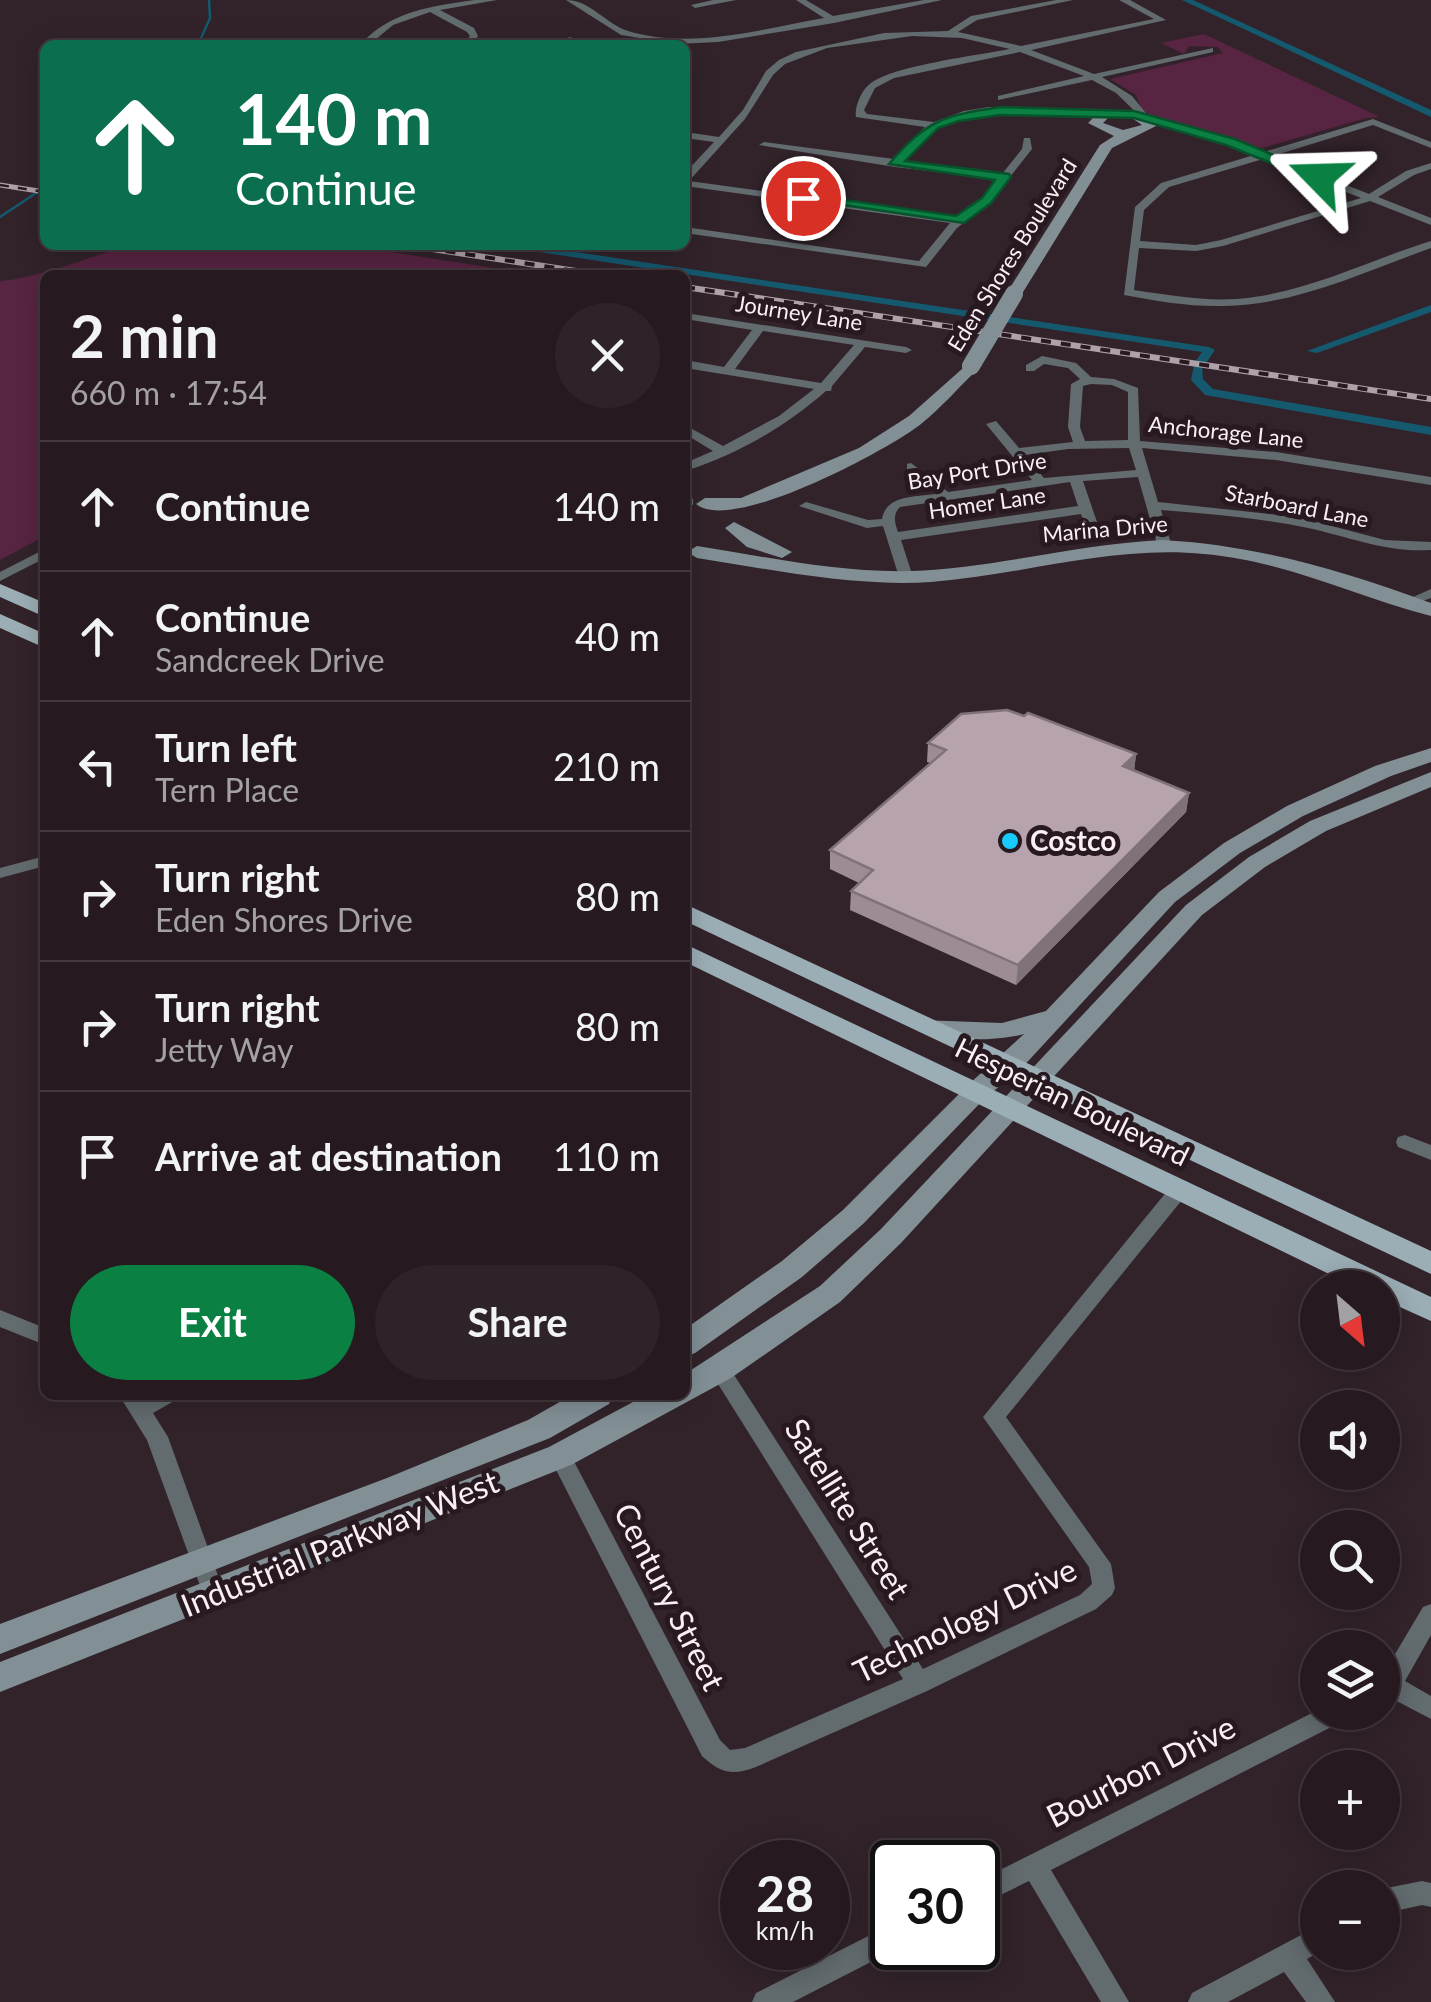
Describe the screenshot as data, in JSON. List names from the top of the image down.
{
  "streets": {
    "main road": [
      "Eden Shores Boulevard",
      "Marina Drive",
      "Hesperian Boulevard",
      "Industrial Parkway West"
    ],
    "street": [
      "Journey Lane",
      "Anchorage Lane",
      "Bay Port Drive",
      "Homer Lane",
      "Starboard Lane",
      "Satellite Street",
      "Century Street",
      "Technology Drive",
      "Bourbon Drive"
    ]
  },
  "crossings": [
    ["Eden Shores Boulevard", "Marina Drive"],
    ["Bay Port Drive", "Homer Lane"],
    ["Hesperian Boulevard", "Technology Drive"],
    ["Satellite Street", "Technology Drive"],
    ["Industrial Parkway West", "Century Street"],
    ["Century Street", "Technology Drive"]
  ],
  "places": ["Costco"],
  "north": "bottom right",
  "page": {
    "turn": ["140 m", "Continue"],
    "heading": ["2 min", "660 m · 17:54"],
    "list": [
      {
        "name": "Continue",
        "value": "140 m"
      },
      {
        "name": "Continue",
        "note": "Sandcreek Drive",
        "value": "40 m"
      },
      {
        "name": "Turn left",
        "note": "Tern Place",
        "value": "210 m"
      },
      {
        "name": "Turn right",
        "note": "Eden Shores Drive",
        "value": "80 m"
      },
      {
        "name": "Turn right",
        "note": "Jetty Way",
        "value": "80 m"
      },
      {
        "name": "Arrive at destination",
        "value": "110 m"
      }
    ],
    "buttons": ["Exit", "Share"],
    "map_buttons": ["+", "−"],
    "speed": "28 km/h",
    "limit": "30"
  }
}
